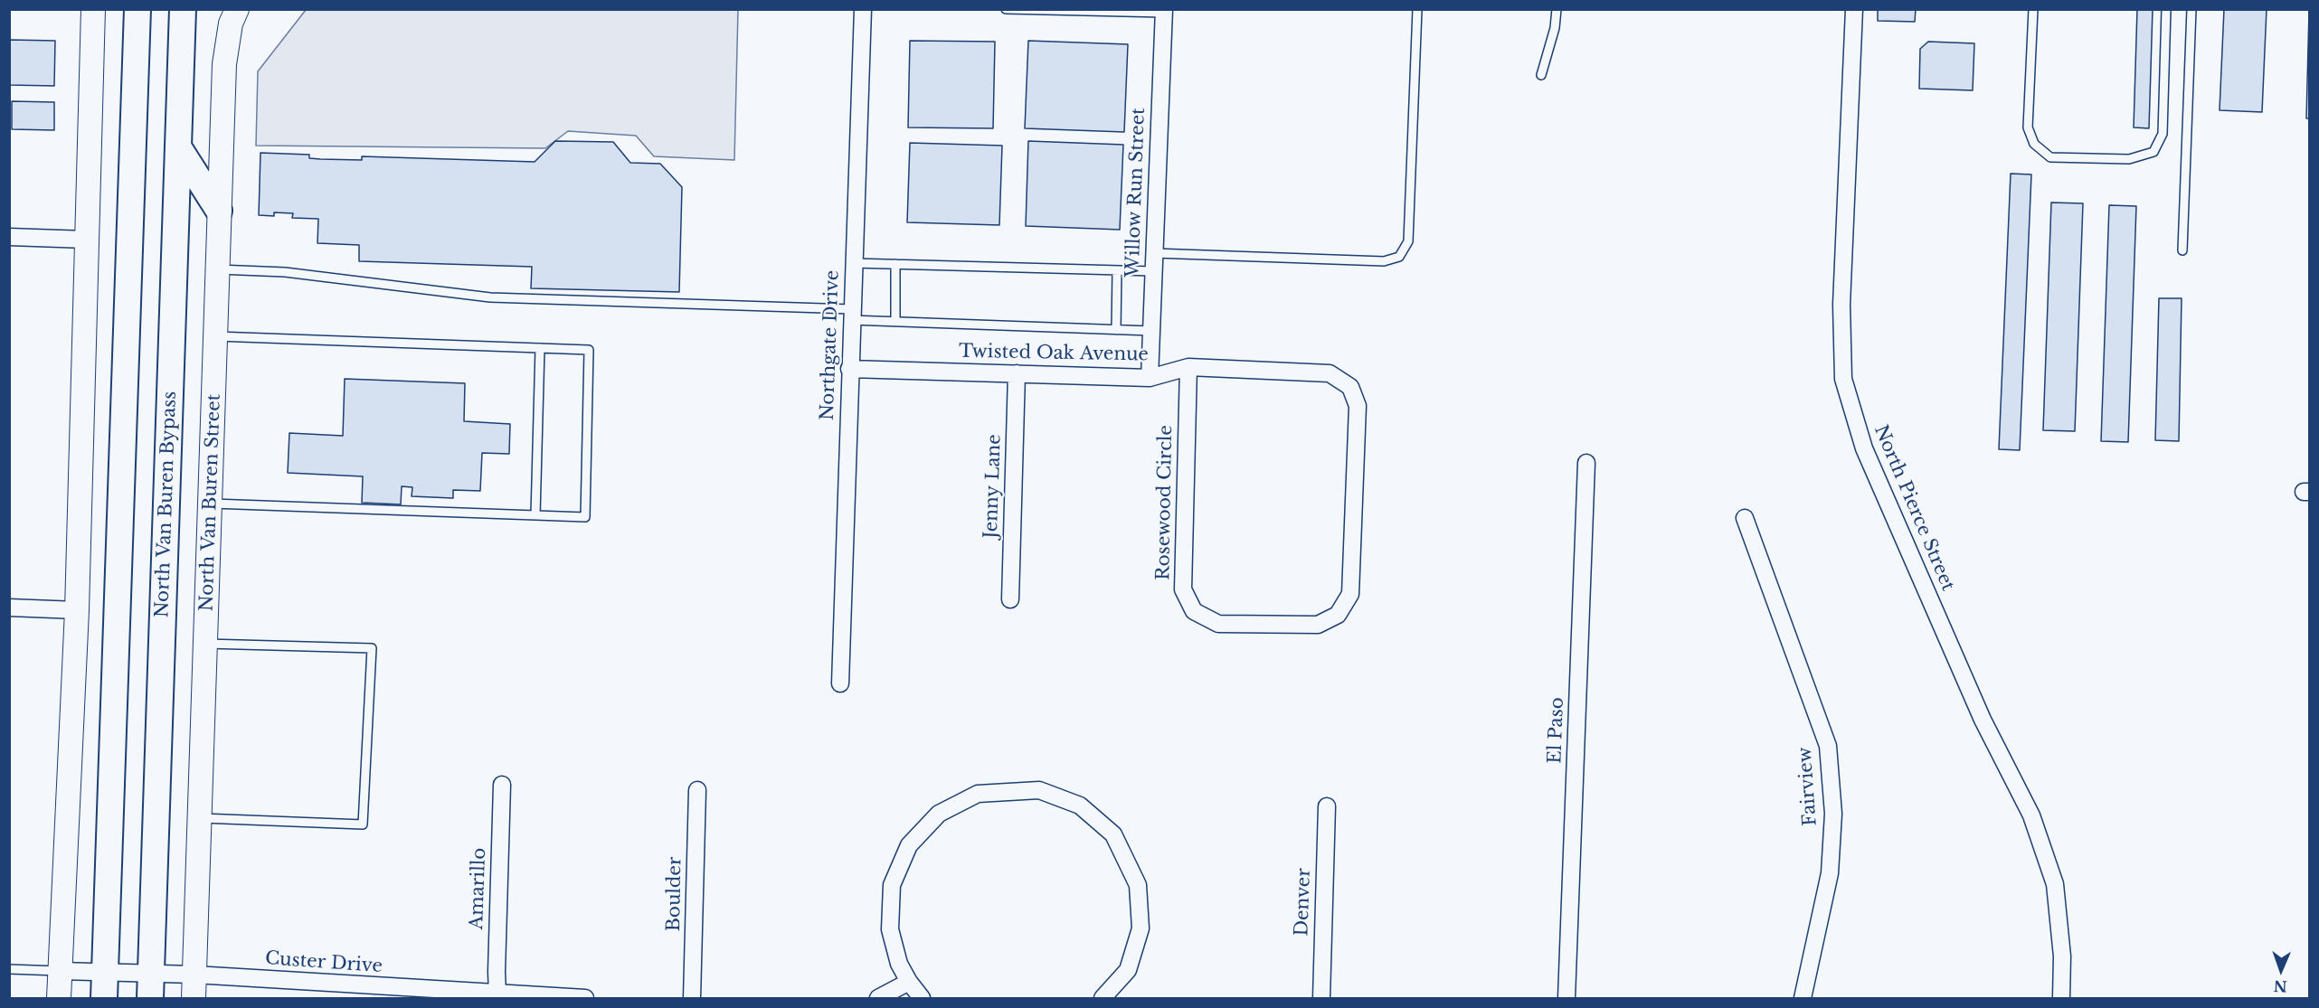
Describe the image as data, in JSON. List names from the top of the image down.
{
  "streets": {
    "main road": ["North Van Buren Bypass"],
    "street": [
      "Willow Run Street",
      "Northgate Drive",
      "Twisted Oak Avenue",
      "Jenny Lane",
      "North Van Buren Street",
      "Rosewood Circle",
      "North Pierce Street",
      "El Paso",
      "Fairview",
      "Amarillo",
      "Boulder",
      "Denver",
      "Custer Drive"
    ]
  },
  "crossings": [
    ["Willow Run Street", "Twisted Oak Avenue"],
    ["Northgate Drive", "Twisted Oak Avenue"],
    ["Twisted Oak Avenue", "Jenny Lane"],
    ["Twisted Oak Avenue", "Rosewood Circle"],
    ["North Van Buren Street", "Custer Drive"],
    ["North Van Buren Bypass", "Custer Drive"],
    ["Amarillo", "Custer Drive"]
  ],
  "north": "bottom"
}
